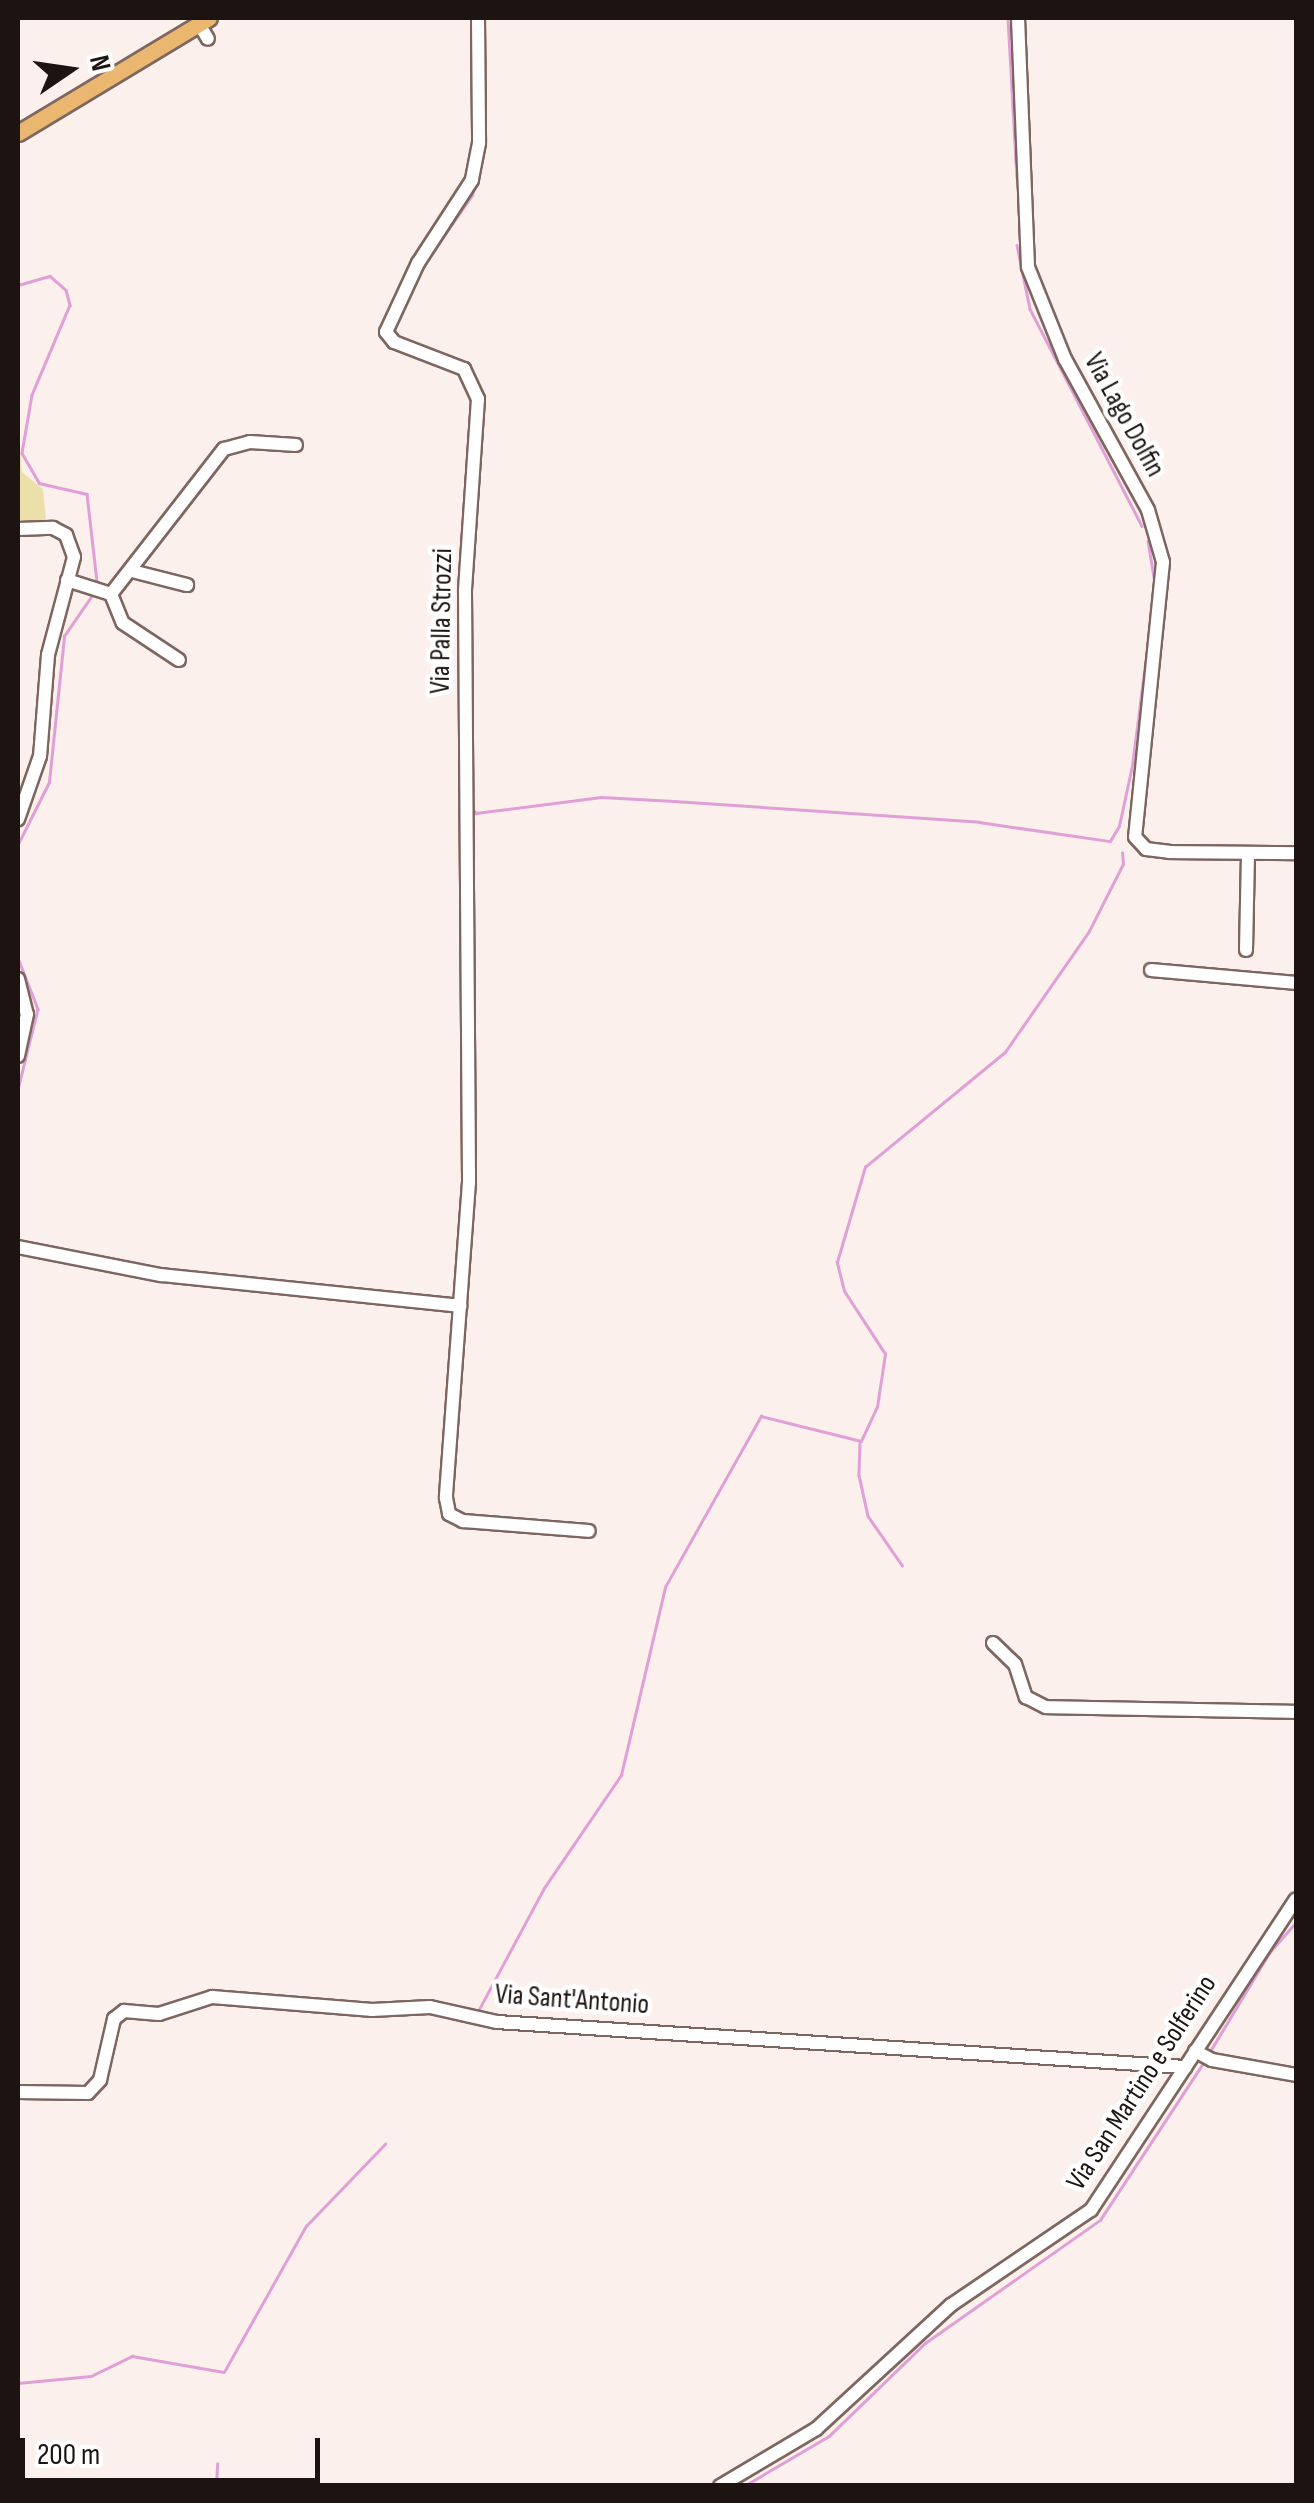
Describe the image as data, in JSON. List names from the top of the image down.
{
  "streets": {
    "street": [
      "Via Lago Dolfin",
      "Via Palla Strozzi",
      "Via Sant'Antonio",
      "Via San Martino e Solferino"
    ]
  },
  "crossings": [
    ["Via Sant'Antonio", "Via San Martino e Solferino"]
  ],
  "scale_bar": "200 m",
  "north": "right"
}
